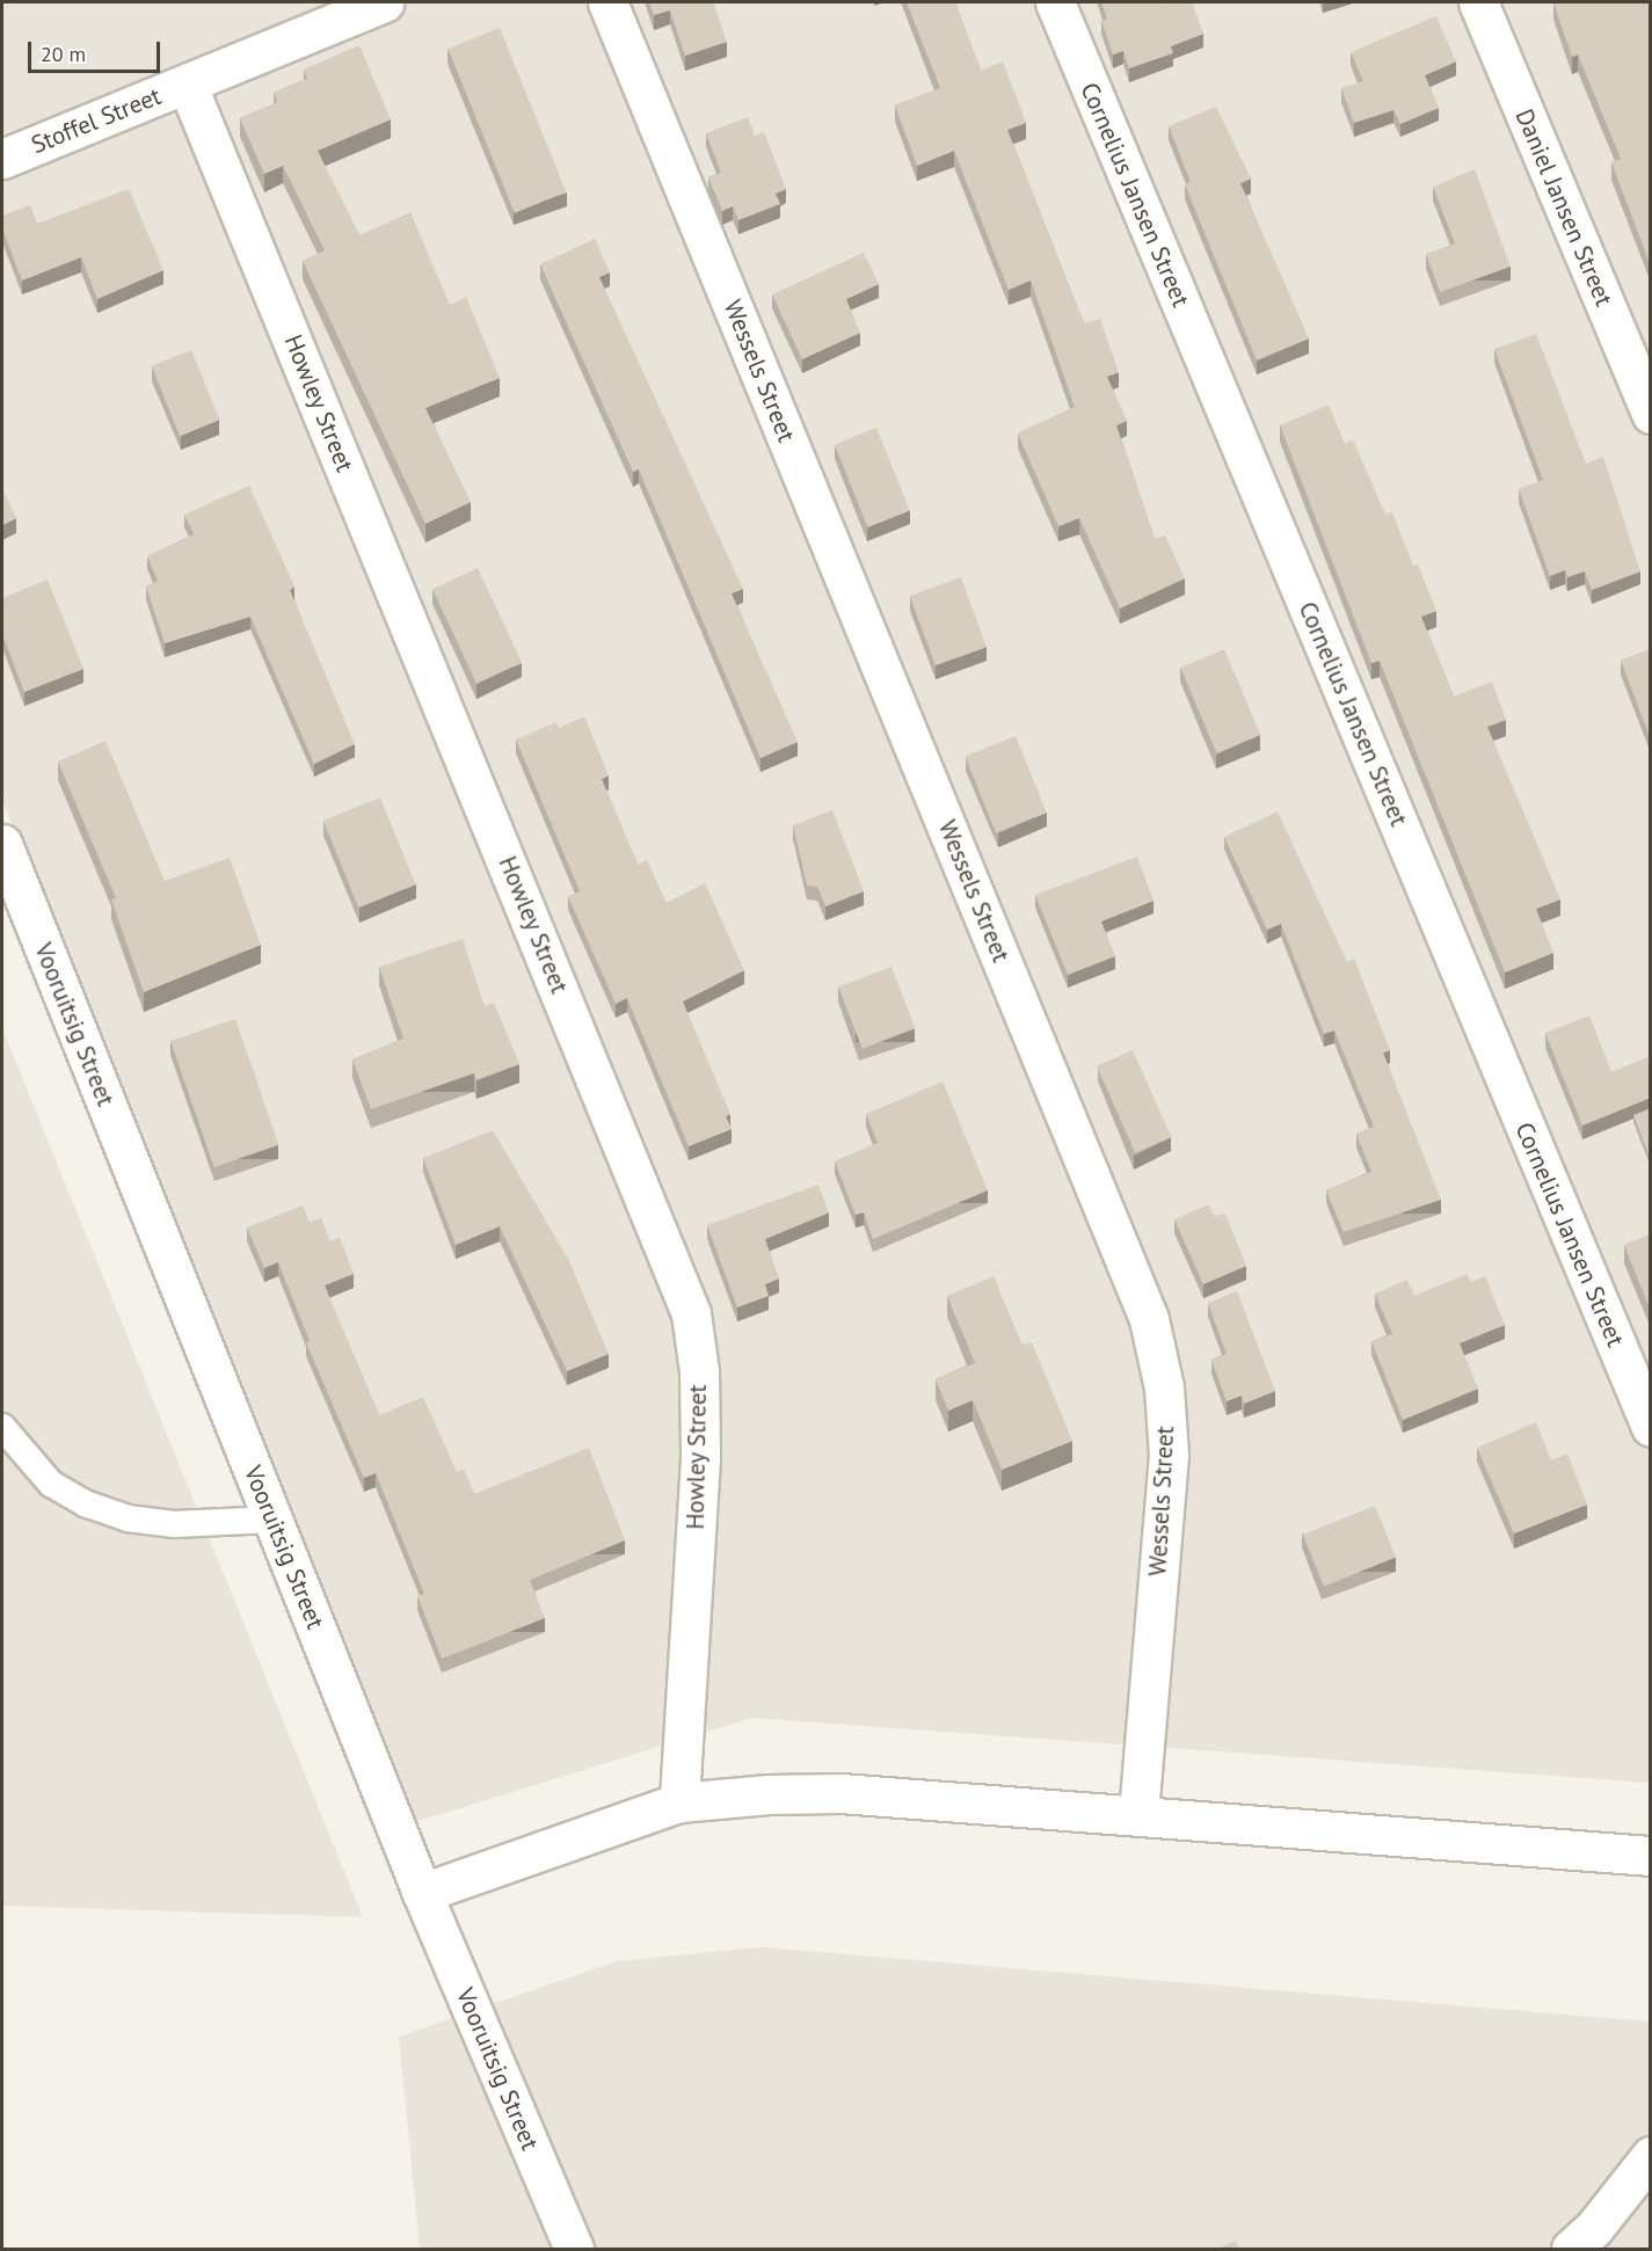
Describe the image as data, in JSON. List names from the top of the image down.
{
  "streets": {
    "street": [
      "Stoffel Street",
      "Cornelius Jansen Street",
      "Daniel Jansen Street",
      "Wessels Street",
      "Howley Street",
      "Vooruitsig Street"
    ]
  },
  "crossings": [
    ["Stoffel Street", "Howley Street"]
  ],
  "scale_bar": "20 m"
}
